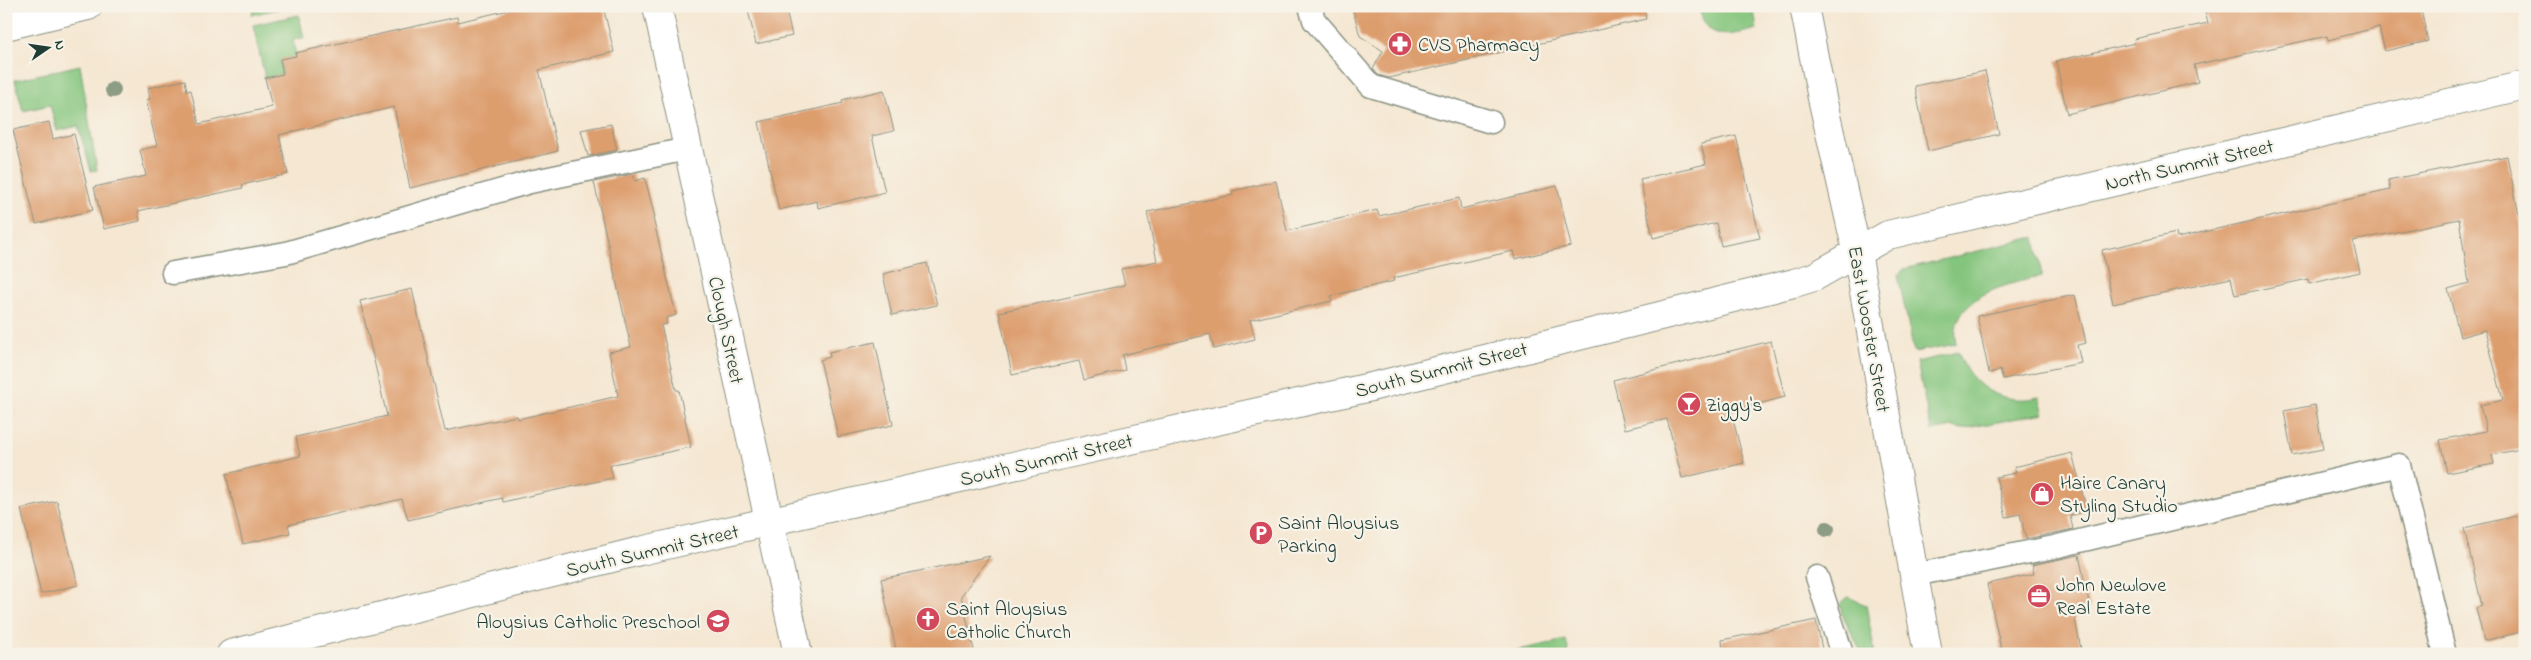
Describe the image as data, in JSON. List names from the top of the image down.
{
  "streets": {
    "street": [
      "North Summit Street",
      "East Wooster Street",
      "Clough Street",
      "South Summit Street"
    ]
  },
  "crossings": [
    ["North Summit Street", "East Wooster Street"],
    ["North Summit Street", "South Summit Street"],
    ["East Wooster Street", "South Summit Street"],
    ["Clough Street", "South Summit Street"]
  ],
  "places": {
    "pharmacy": ["CVS Pharmacy"],
    "bar": ["Ziggy's"],
    "shop": ["Haire Canary Styling Studio"],
    "parking": ["Saint Aloysius Parking"],
    "office": ["John Newlove Real Estate"],
    "church": ["Saint Aloysius Catholic Church"],
    "school or university": ["Aloysius Catholic Preschool"]
  },
  "north": "right"
}
